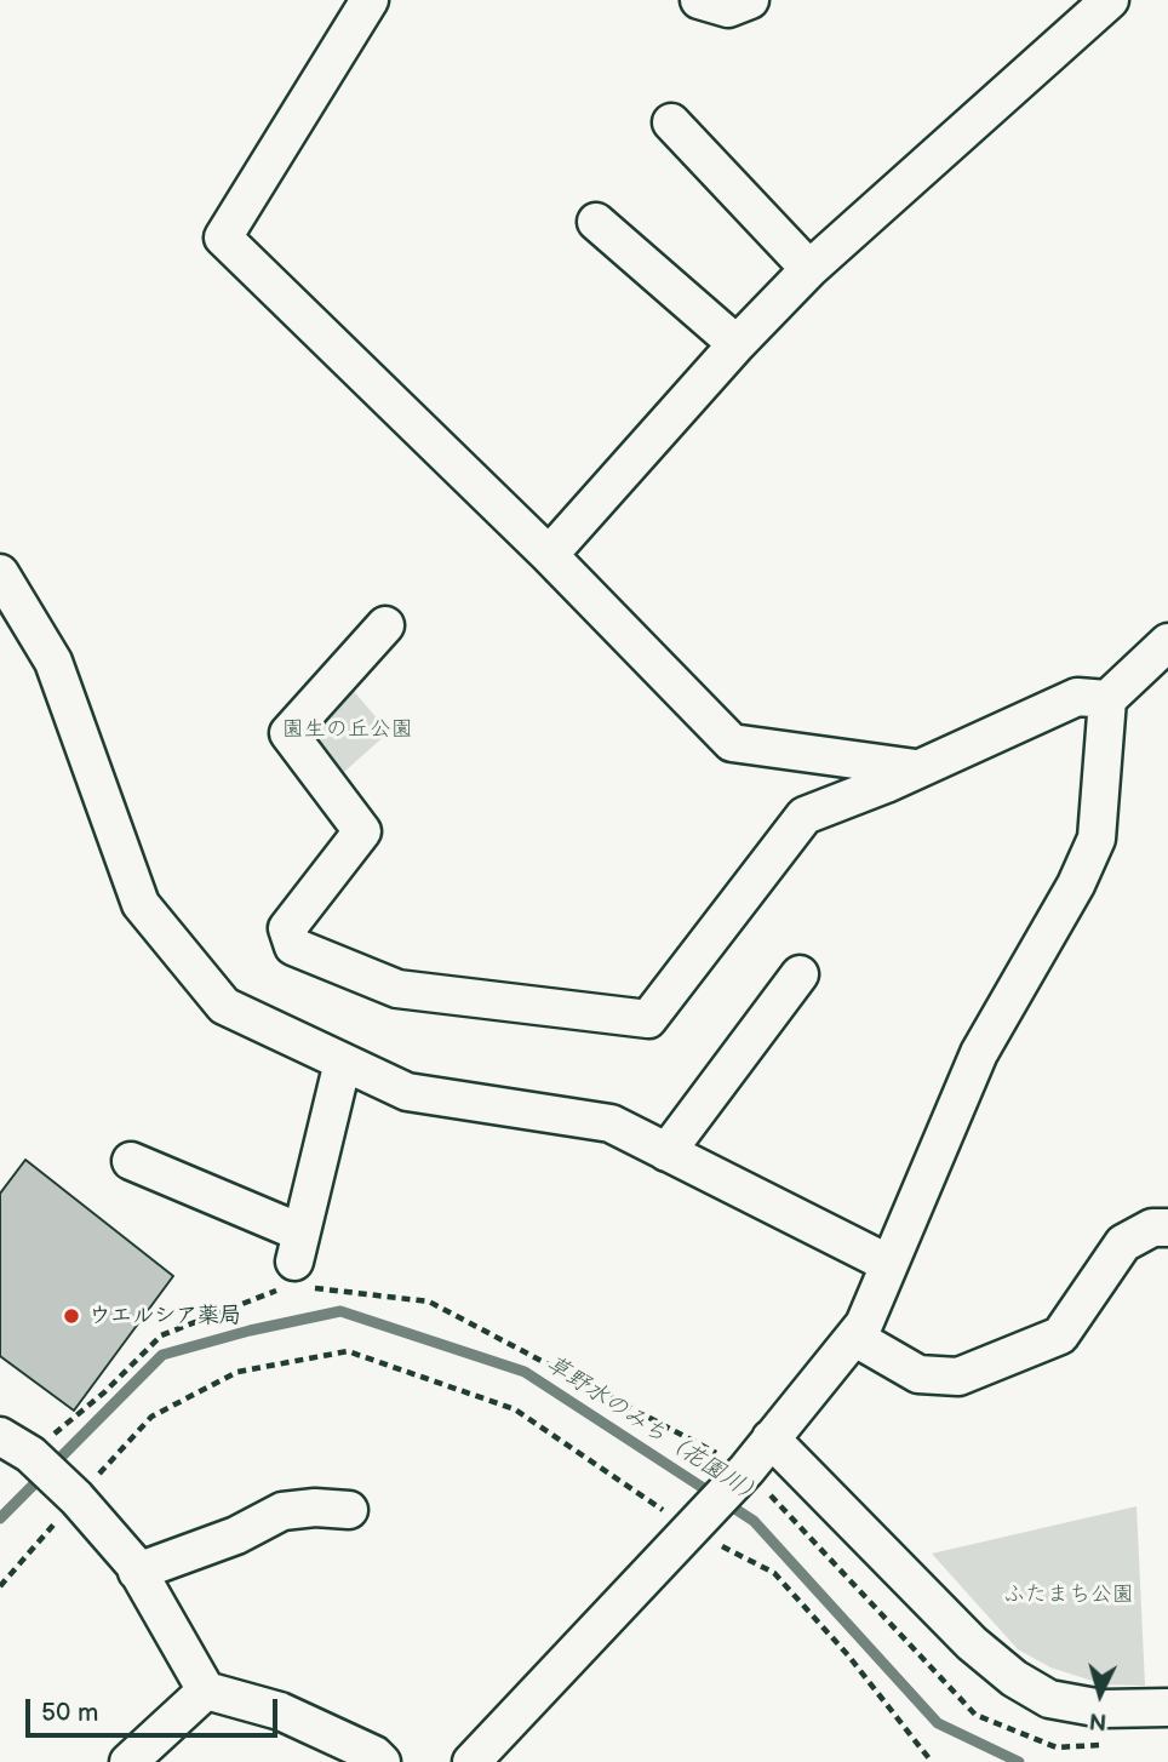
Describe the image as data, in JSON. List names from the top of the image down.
{
  "water": ["草野水のみち（花園川）"],
  "parks": ["園生の丘公園", "ふたまち公園"],
  "places": ["ウエルシア薬局"],
  "scale_bar": "50 m",
  "north": "bottom"
}
